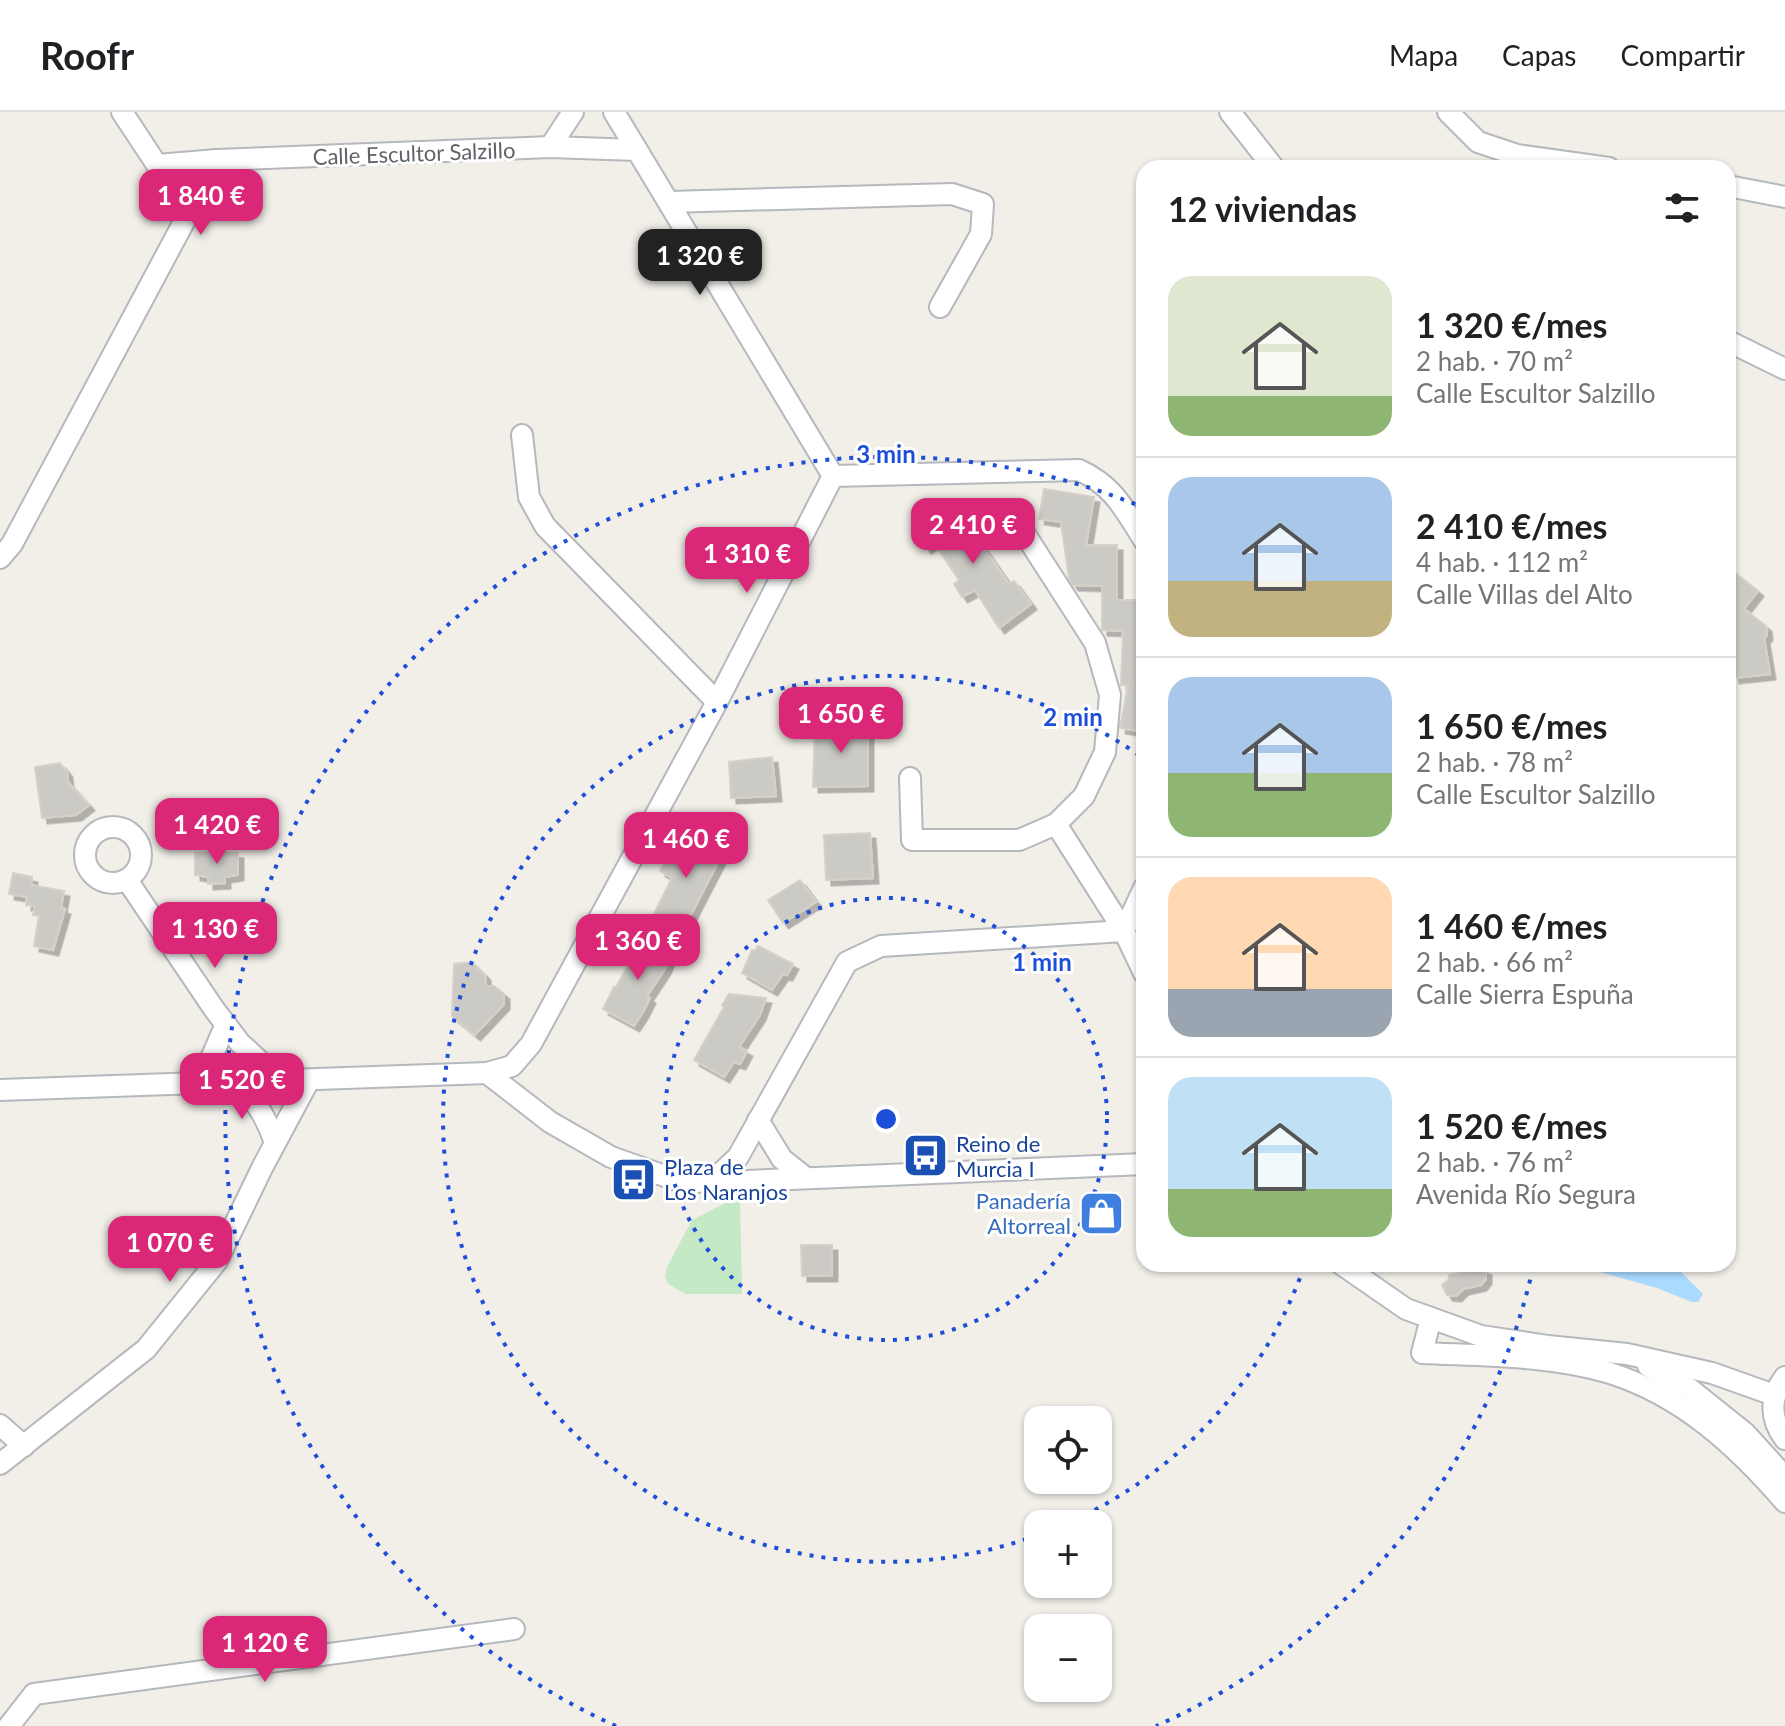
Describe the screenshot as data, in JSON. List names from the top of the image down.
{
  "streets": {
    "street": ["Calle Escultor Salzillo"]
  },
  "places": {
    "bus stop": ["Reino de Murcia I", "Plaza de Los Naranjos"],
    "shop": ["Panadería Altorreal"]
  },
  "page": {
    "header": "Roofr",
    "nav": ["Mapa", "Capas", "Compartir"],
    "heading": "12 viviendas",
    "price": [
      "1 840 €",
      "1 320 €",
      "2 410 €",
      "1 310 €",
      "1 650 €",
      "1 420 €",
      "1 460 €",
      "1 130 €",
      "1 360 €",
      "1 520 €",
      "1 070 €",
      "1 120 €"
    ],
    "list": [
      {
        "name": "1 320 €/mes",
        "note": "2 hab. · 70 m² · Calle Escultor Salzillo"
      },
      {
        "name": "2 410 €/mes",
        "note": "4 hab. · 112 m² · Calle Villas del Alto"
      },
      {
        "name": "1 650 €/mes",
        "note": "2 hab. · 78 m² · Calle Escultor Salzillo"
      },
      {
        "name": "1 460 €/mes",
        "note": "2 hab. · 66 m² · Calle Sierra Espuña"
      },
      {
        "name": "1 520 €/mes",
        "note": "2 hab. · 76 m² · Avenida Río Segura"
      }
    ],
    "map_buttons": ["+", "−"]
  },
  "rings": ["3 min", "2 min", "1 min"]
}
